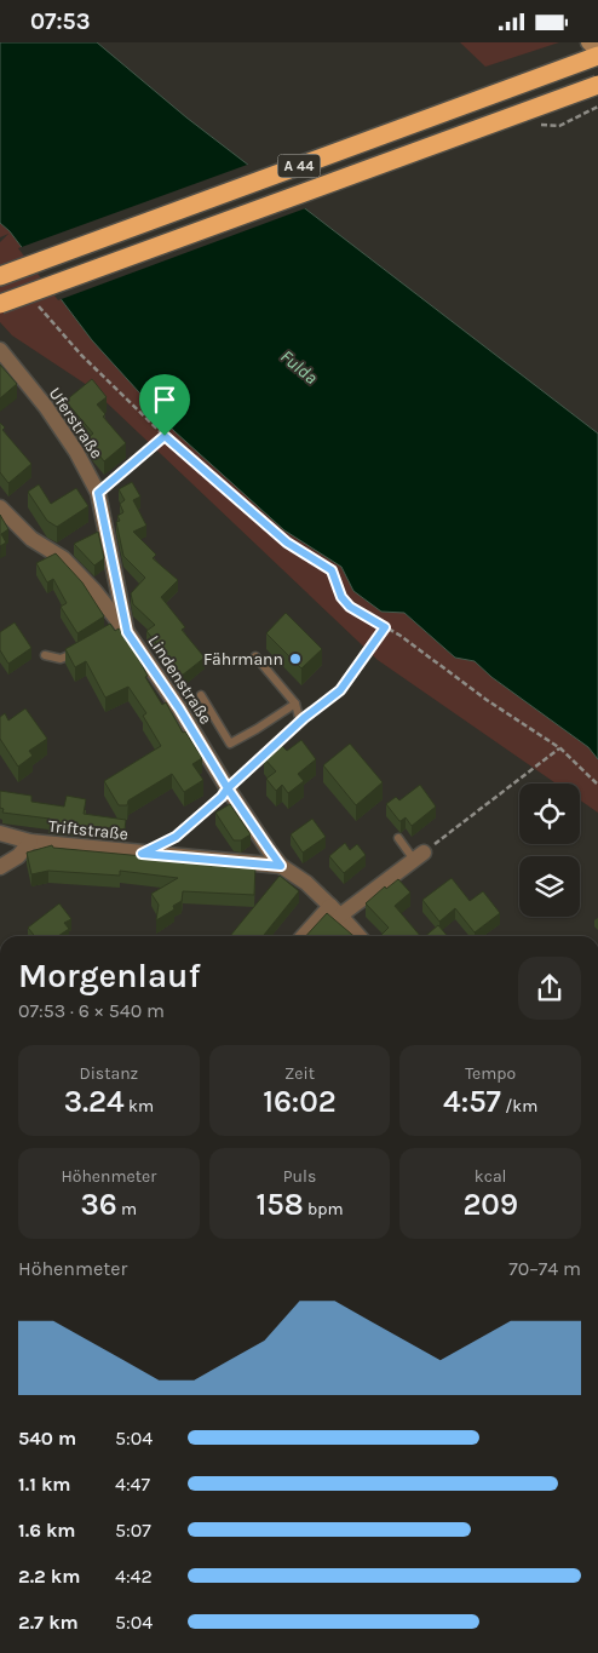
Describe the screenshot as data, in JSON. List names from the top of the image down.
{
  "streets": {
    "highway": ["A 44"],
    "street": ["Uferstraße", "Lindenstraße", "Triftstraße"]
  },
  "crossings": [
    ["Uferstraße", "Lindenstraße"],
    ["Lindenstraße", "Triftstraße"]
  ],
  "water": ["Fulda"],
  "places": ["Fährmann"],
  "page": {
    "status": "07:53",
    "heading": ["Morgenlauf", "07:53 · 6 × 540 m"],
    "stats": [
      ["Distanz", "3.24 km"],
      ["Zeit", "16:02"],
      ["Tempo", "4:57 /km"],
      ["Höhenmeter", "36 m"],
      ["Puls", "158 bpm"],
      ["kcal", "209"]
    ],
    "chart": ["Höhenmeter", "70–74 m"],
    "list": [
      {
        "name": "540 m",
        "note": "5:04"
      },
      {
        "name": "1.1 km",
        "note": "4:47"
      },
      {
        "name": "1.6 km",
        "note": "5:07"
      },
      {
        "name": "2.2 km",
        "note": "4:42"
      },
      {
        "name": "2.7 km",
        "note": "5:04"
      }
    ]
  }
}
